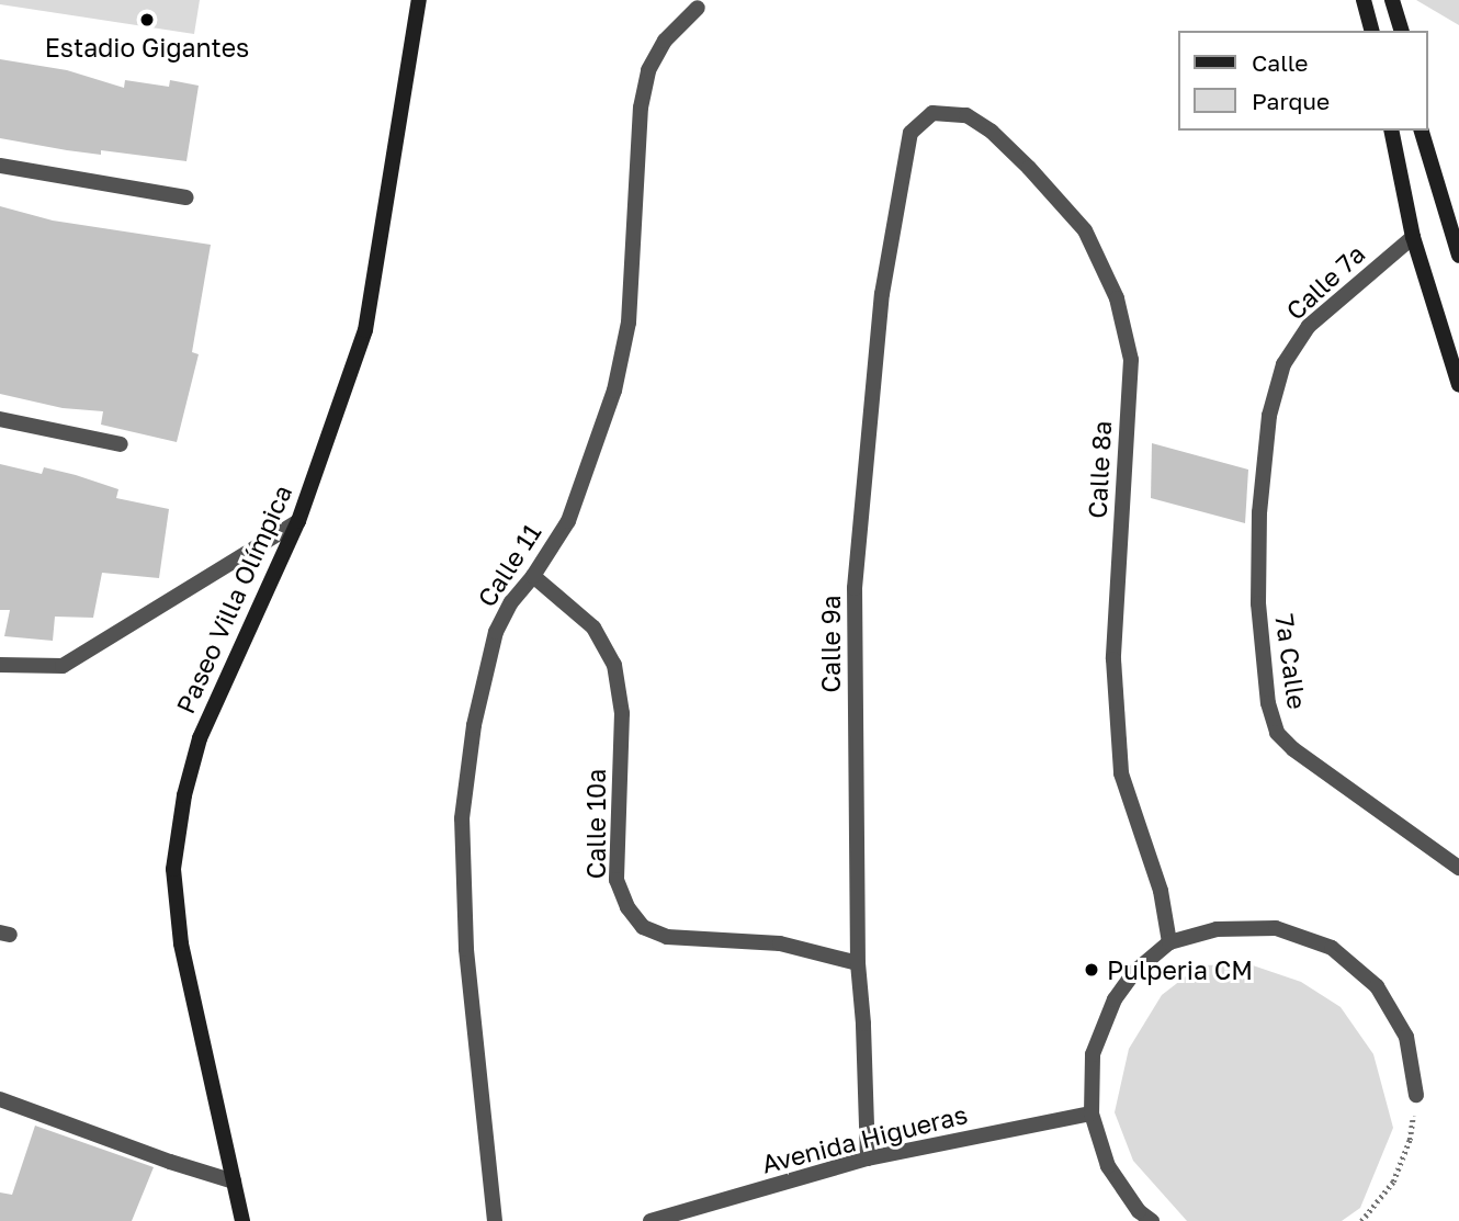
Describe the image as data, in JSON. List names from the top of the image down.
{
  "streets": {
    "main road": ["Paseo Villa Olímpica"],
    "street": [
      "Calle 7a",
      "Calle 8a",
      "Calle 11",
      "Calle 9a",
      "7a Calle",
      "Calle 10a",
      "Avenida Higueras"
    ]
  },
  "crossings": [
    ["Calle 7a", "7a Calle"],
    ["Calle 8a", "Calle 9a"],
    ["Calle 11", "Calle 10a"],
    ["Calle 9a", "Calle 10a"],
    ["Calle 9a", "Avenida Higueras"]
  ],
  "places": ["Estadio Gigantes", "Pulperia CM"],
  "legend": ["Calle", "Parque"]
}
